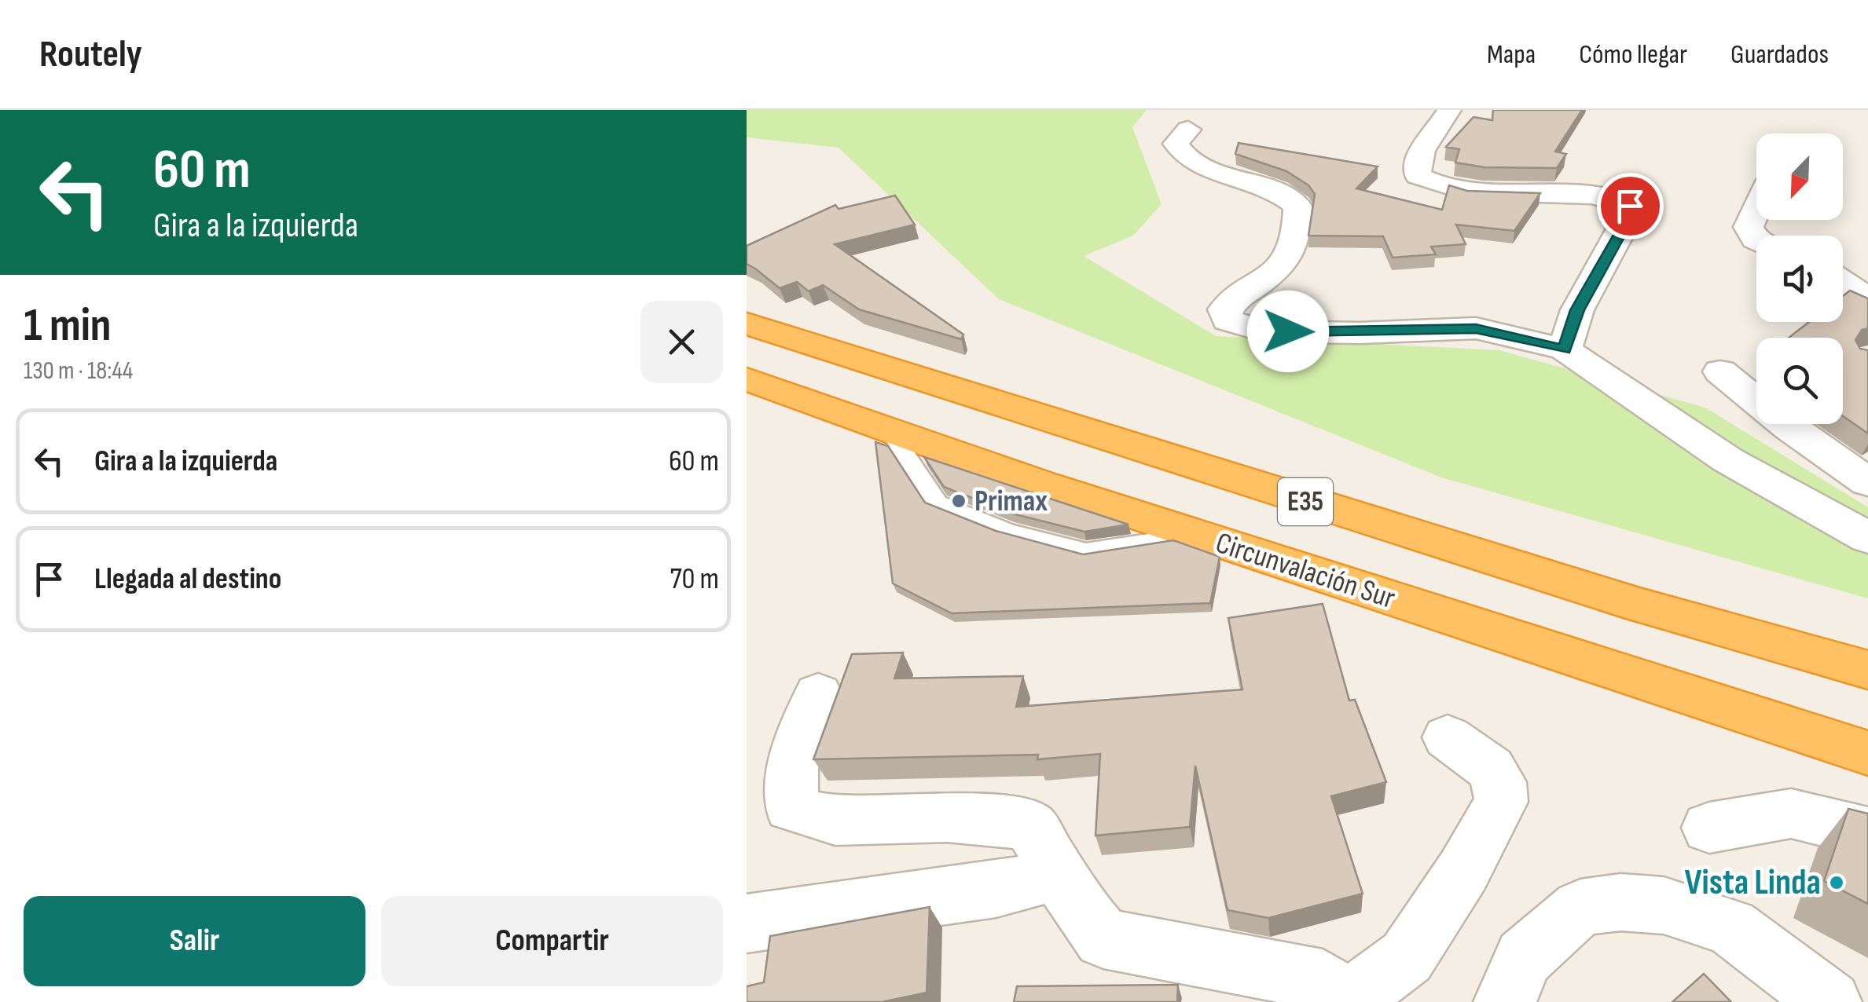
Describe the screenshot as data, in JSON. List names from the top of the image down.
{
  "streets": {
    "highway": ["E35", "Circunvalación Sur"]
  },
  "places": ["Primax", "Vista Linda"],
  "north": "bottom left",
  "page": {
    "header": "Routely",
    "nav": ["Mapa", "Cómo llegar", "Guardados"],
    "turn": ["60 m", "Gira a la izquierda"],
    "heading": ["1 min", "130 m · 18:44"],
    "list": [
      {
        "name": "Gira a la izquierda",
        "value": "60 m"
      },
      {
        "name": "Llegada al destino",
        "value": "70 m"
      }
    ],
    "buttons": ["Salir", "Compartir"]
  }
}
